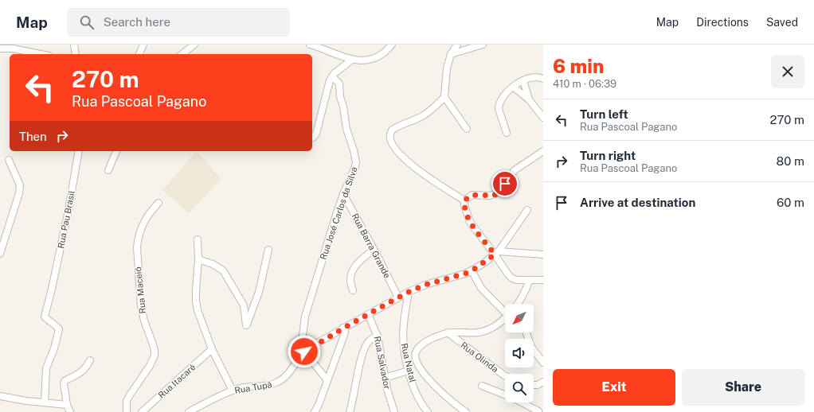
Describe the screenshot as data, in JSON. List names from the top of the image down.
{
  "streets": {
    "street": [
      "Rua José Carlos da Silva",
      "Rua Pau Brasil",
      "Rua Barra Grande",
      "Rua Maceió",
      "Rua Olinda",
      "Rua Salvador",
      "Rua Natal",
      "Rua Itacaré",
      "Rua Tupã"
    ]
  },
  "crossings": [
    ["Rua José Carlos da Silva", "Rua Barra Grande"],
    ["Rua José Carlos da Silva", "Rua Tupã"],
    ["Rua Barra Grande", "Rua Tupã"],
    ["Rua Salvador", "Rua Tupã"],
    ["Rua Natal", "Rua Tupã"]
  ],
  "north": "bottom left",
  "page": {
    "header": "Map",
    "search": "Search here",
    "nav": ["Map", "Directions", "Saved"],
    "heading": ["6 min", "410 m · 06:39"],
    "turn": ["270 m", "Rua Pascoal Pagano"],
    "list": [
      {
        "name": "Turn left",
        "note": "Rua Pascoal Pagano",
        "value": "270 m"
      },
      {
        "name": "Turn right",
        "note": "Rua Pascoal Pagano",
        "value": "80 m"
      },
      {
        "name": "Arrive at destination",
        "value": "60 m"
      }
    ],
    "then": "Then",
    "buttons": ["Exit", "Share"]
  }
}
